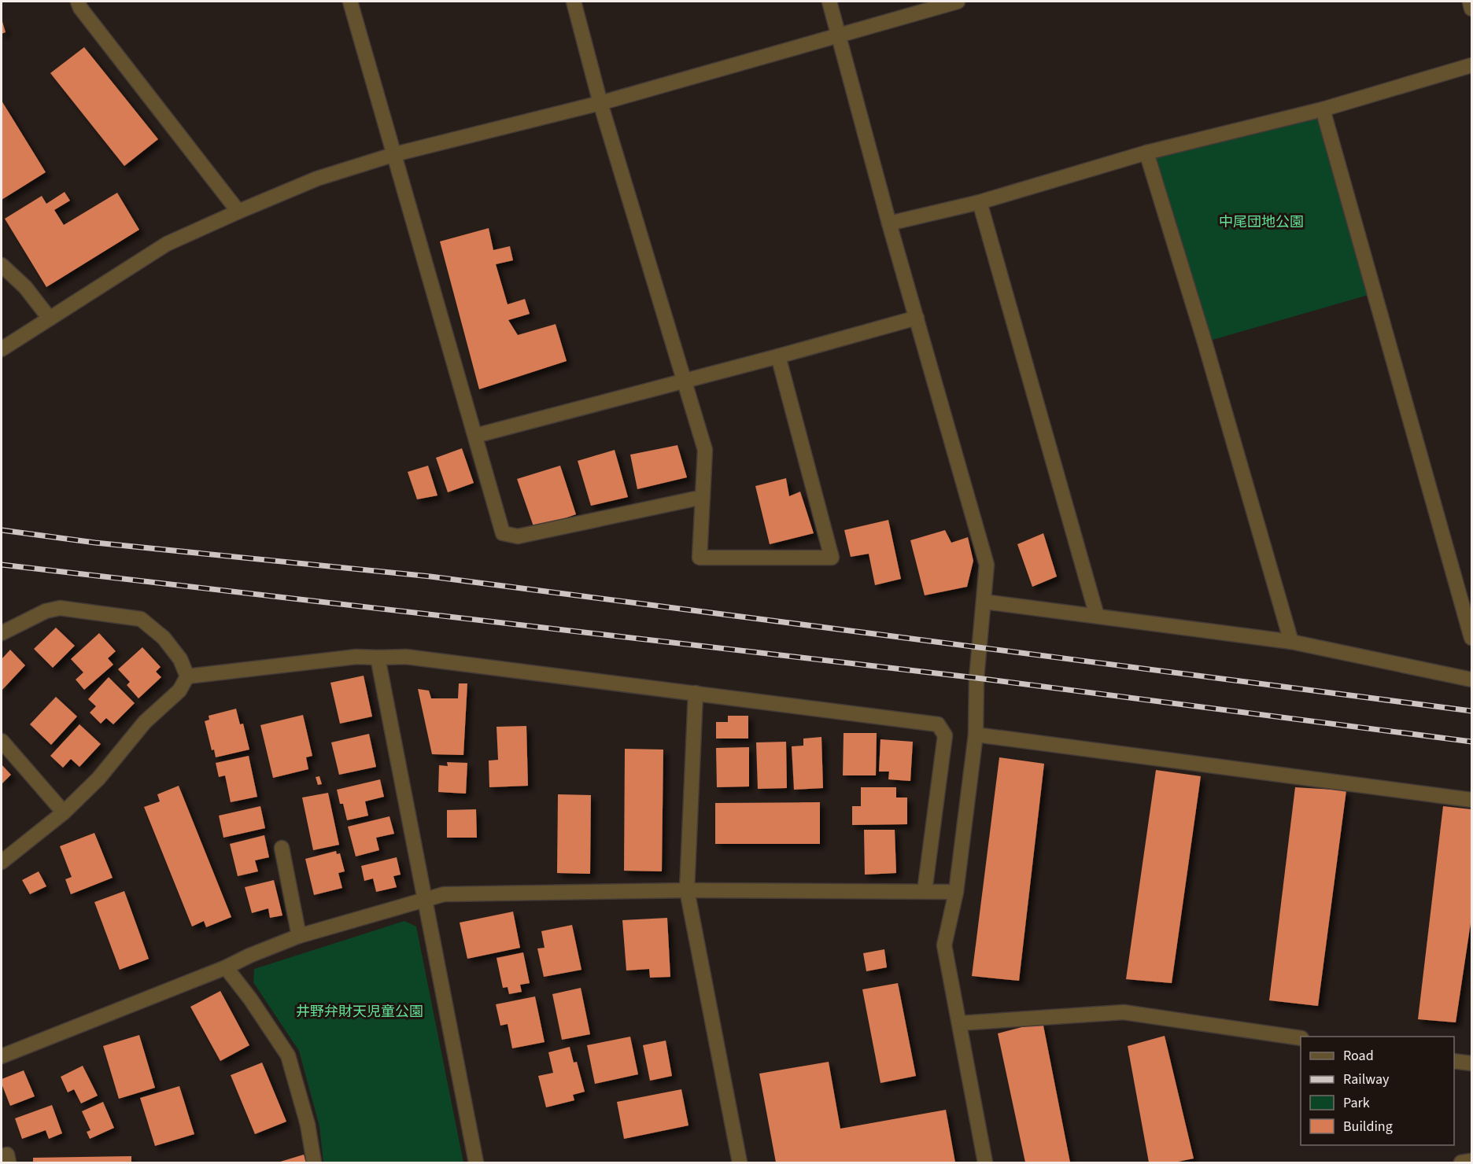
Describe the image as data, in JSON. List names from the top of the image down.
{
  "parks": ["中尾団地公園", "井野弁財天児童公園"],
  "legend": [
    "Road",
    "Railway",
    "Park",
    "Building"
  ]
}
